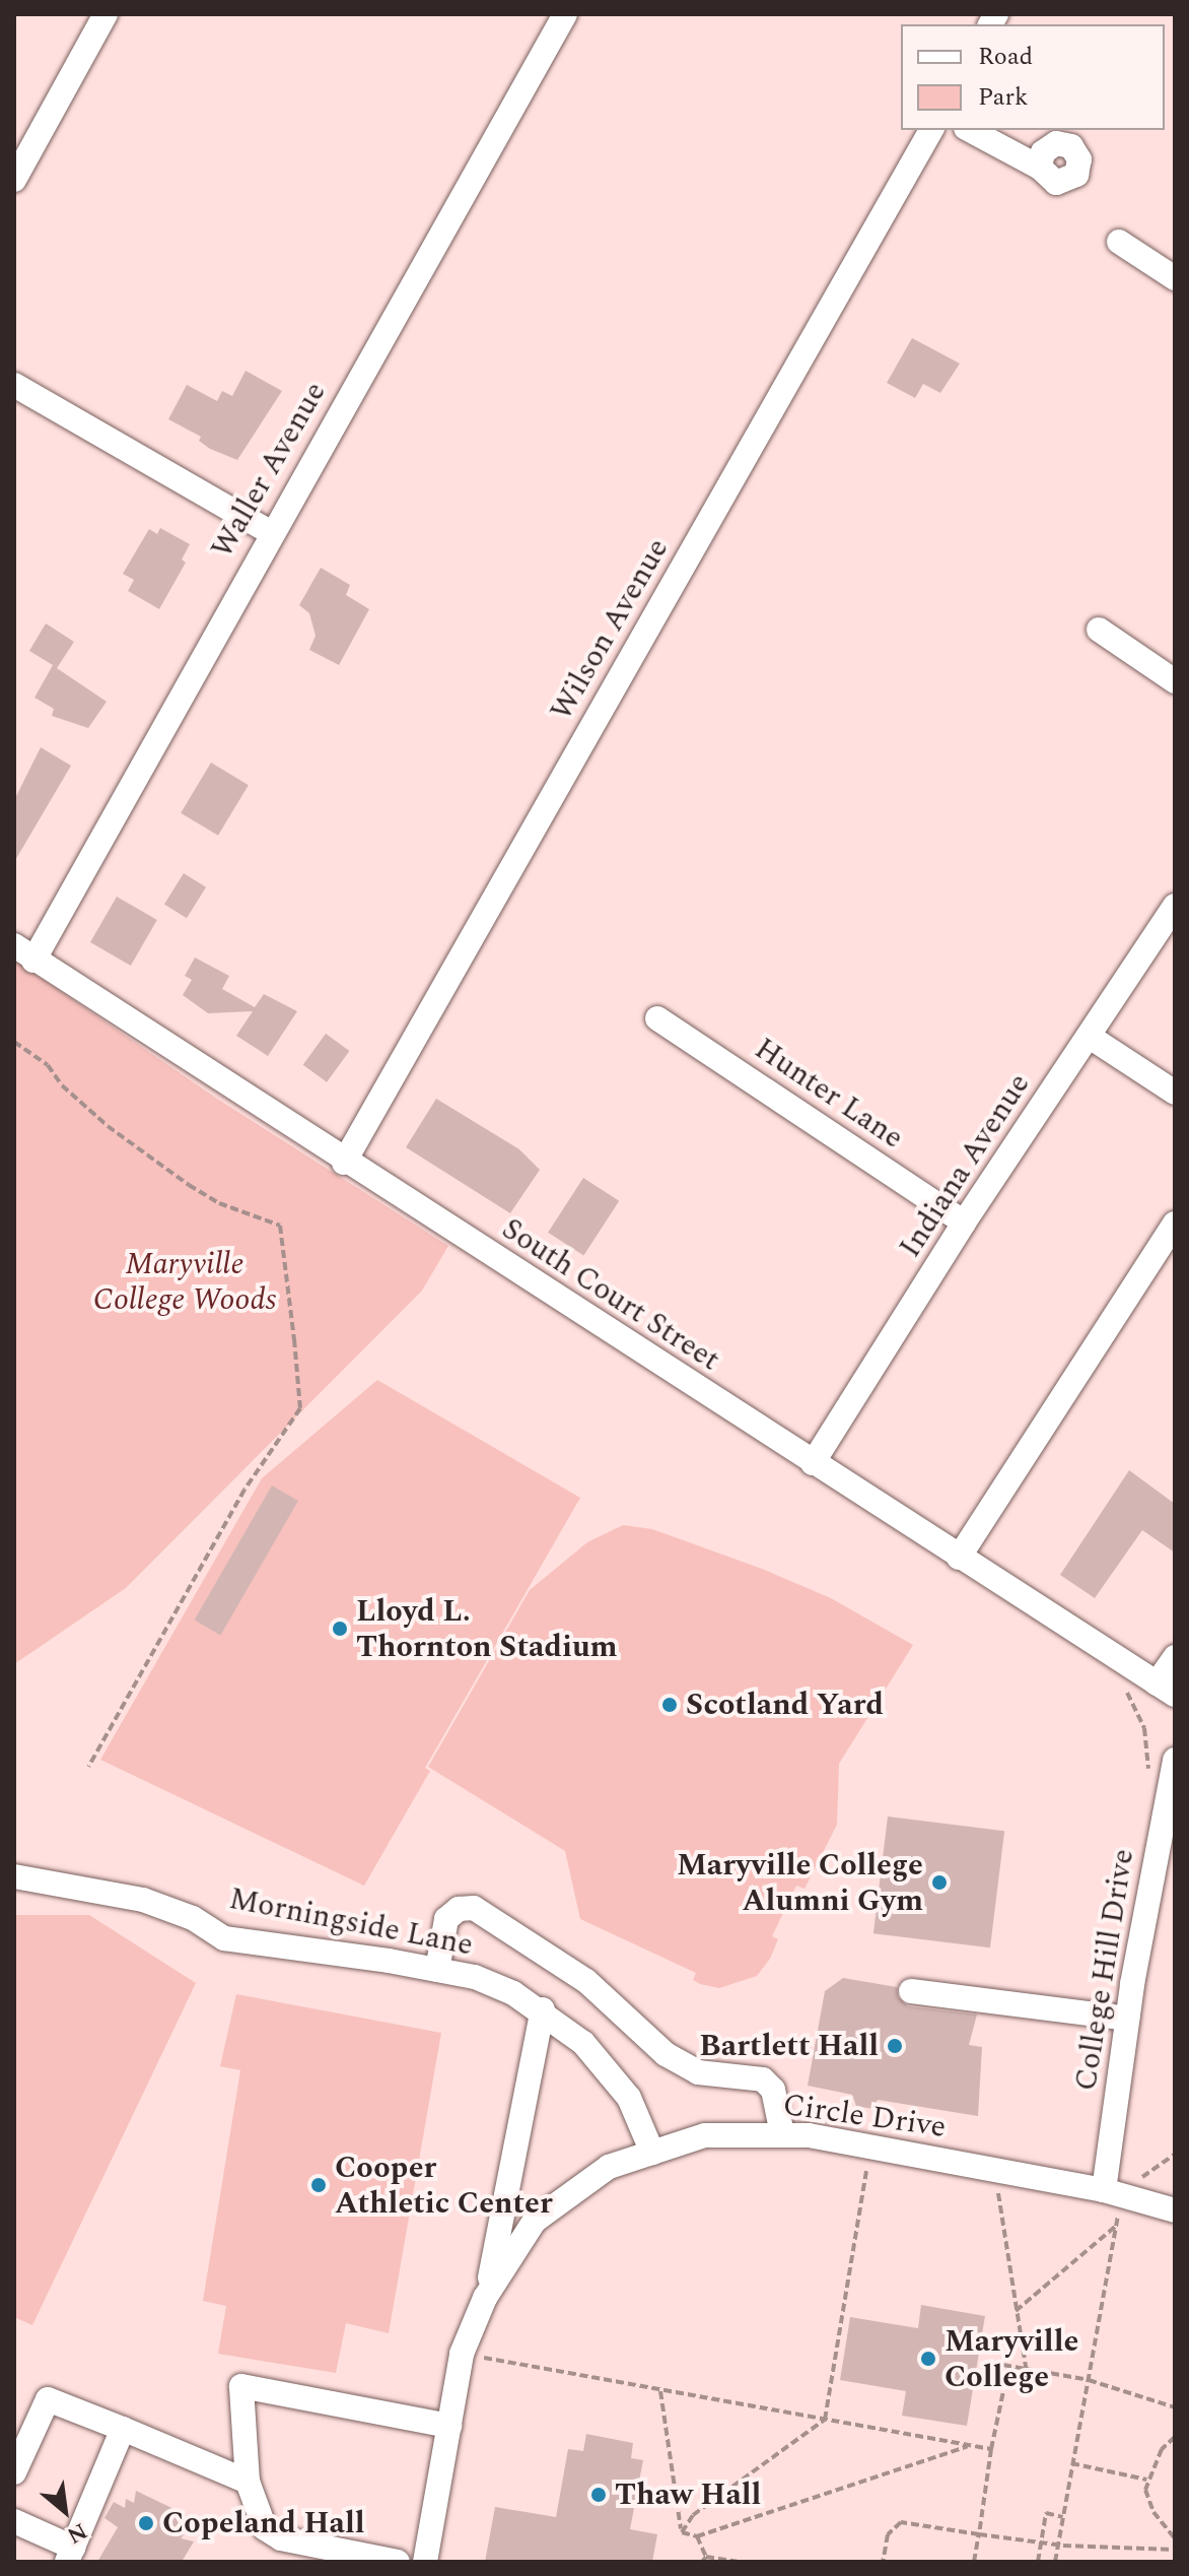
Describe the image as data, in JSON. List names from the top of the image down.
{
  "streets": {
    "street": [
      "Waller Avenue",
      "Wilson Avenue",
      "Hunter Lane",
      "Indiana Avenue",
      "South Court Street",
      "Morningside Lane",
      "College Hill Drive",
      "Circle Drive"
    ]
  },
  "crossings": [
    ["Waller Avenue", "South Court Street"],
    ["Wilson Avenue", "South Court Street"],
    ["Hunter Lane", "Indiana Avenue"],
    ["Indiana Avenue", "South Court Street"],
    ["Morningside Lane", "Circle Drive"],
    ["College Hill Drive", "Circle Drive"]
  ],
  "parks": ["Maryville College Woods"],
  "places": [
    "Lloyd L. Thornton Stadium",
    "Scotland Yard",
    "Maryville College Alumni Gym",
    "Bartlett Hall",
    "Cooper Athletic Center",
    "Maryville College",
    "Thaw Hall",
    "Copeland Hall"
  ],
  "legend": ["Road", "Park"],
  "north": "bottom right"
}
